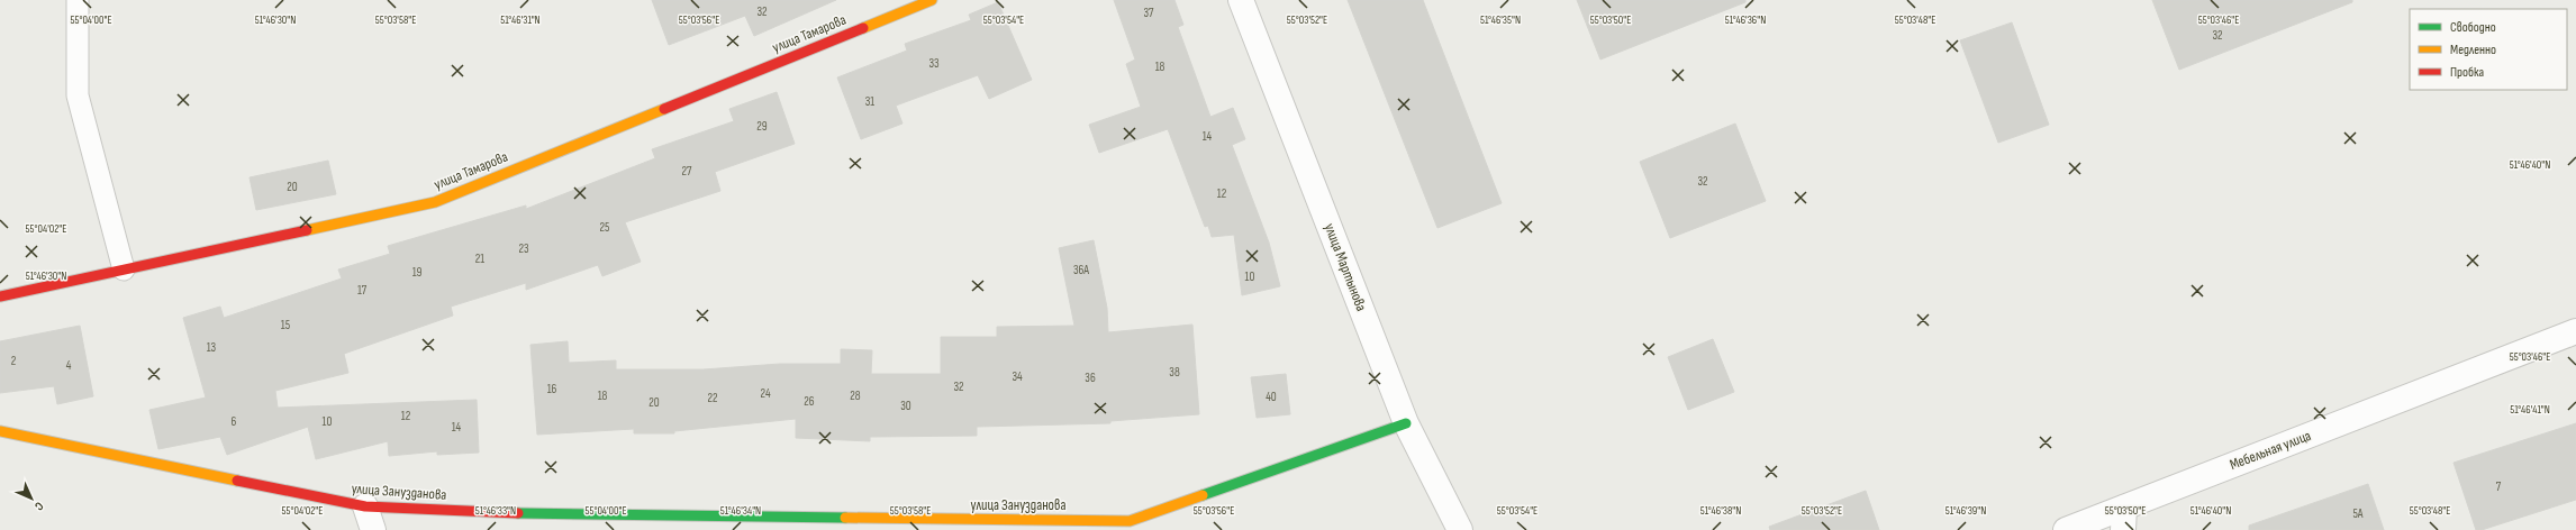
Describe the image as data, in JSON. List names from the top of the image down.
{
  "streets": {
    "street": [
      "улица Тамарова",
      "улица Мартынова",
      "Мебельная улица",
      "улица Занузданова"
    ]
  },
  "crossings": [
    ["улица Мартынова", "улица Занузданова"]
  ],
  "house_numbers": [
    "32",
    "37",
    "32",
    "33",
    "18",
    "31",
    "29",
    "14",
    "27",
    "32",
    "20",
    "12",
    "25",
    "23",
    "21",
    "36А",
    "19",
    "10",
    "17",
    "15",
    "13",
    "2",
    "4",
    "38",
    "34",
    "36",
    "32",
    "16",
    "24",
    "18",
    "28",
    "40",
    "22",
    "26",
    "20",
    "30",
    "12",
    "6",
    "10",
    "14",
    "7",
    "5А"
  ],
  "legend": ["Свободно", "Медленно", "Пробка"],
  "north": "bottom right",
  "coordinates": [
    "55°04'00\"E",
    "51°46'30\"N",
    "55°03'58\"E",
    "51°46'31\"N",
    "55°03'56\"E",
    "55°03'54\"E",
    "55°03'52\"E",
    "51°46'35\"N",
    "55°03'50\"E",
    "51°46'36\"N",
    "55°03'48\"E",
    "55°03'46\"E",
    "51°46'40\"N",
    "55°04'02\"E",
    "51°46'41\"N",
    "51°46'33\"N",
    "51°46'34\"N",
    "51°46'38\"N",
    "51°46'39\"N"
  ]
}
